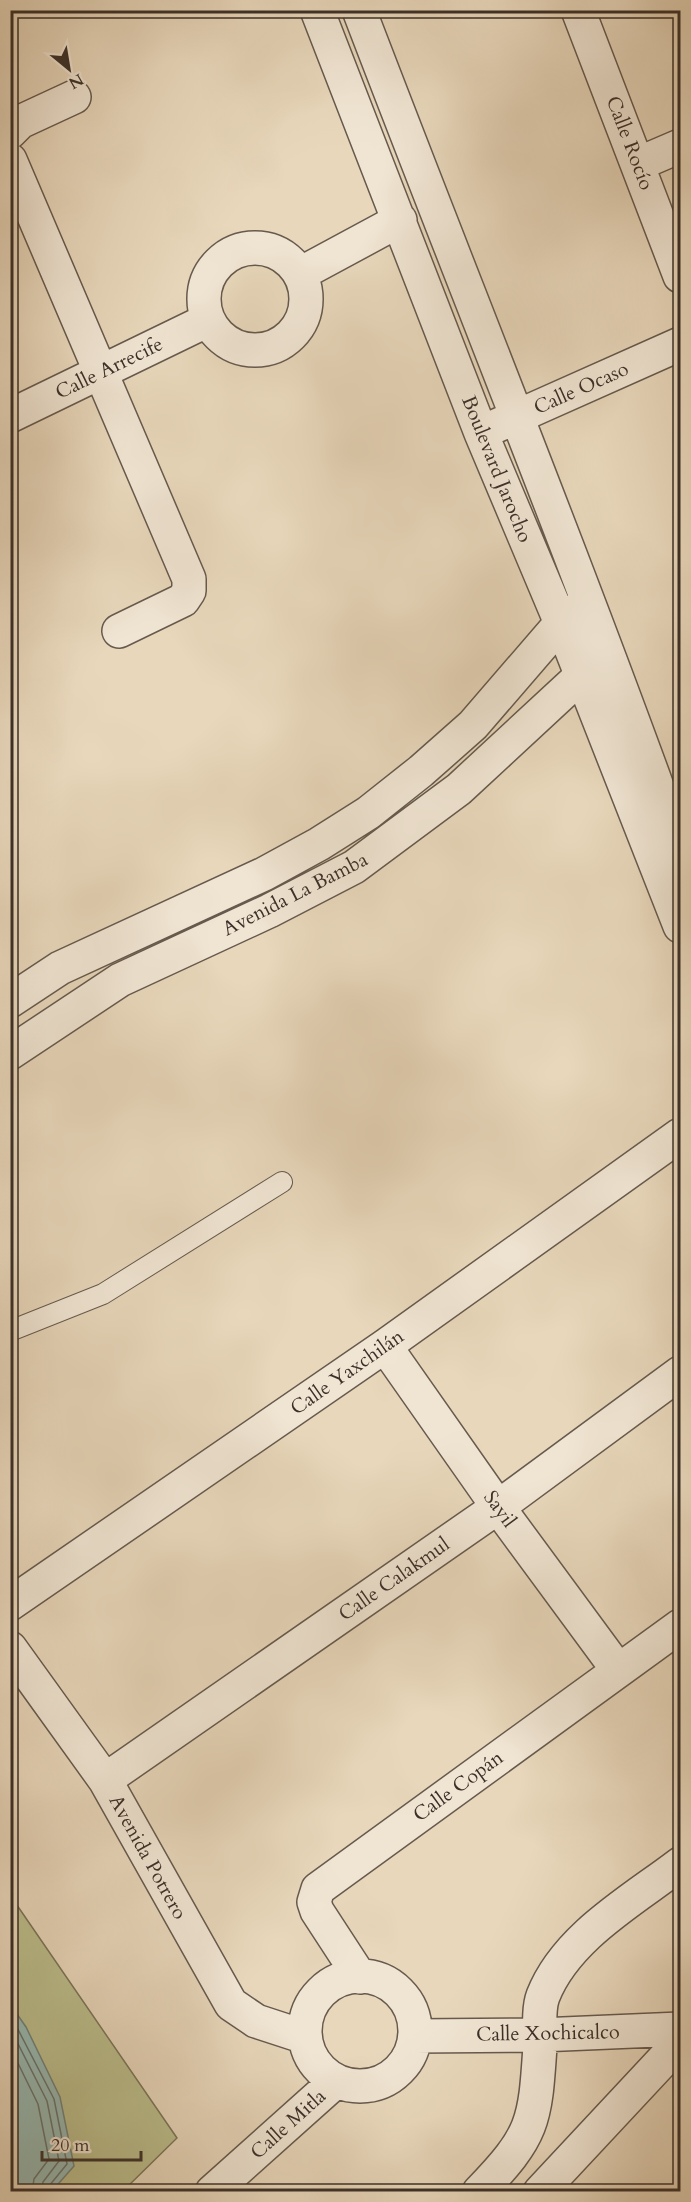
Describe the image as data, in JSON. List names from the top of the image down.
{
  "streets": {
    "street": [
      "Calle Rocío",
      "Calle Arrecife",
      "Calle Ocaso",
      "Boulevard Jarocho",
      "Avenida La Bamba",
      "Calle Yaxchilán",
      "Sayil",
      "Calle Calakmul",
      "Calle Copán",
      "Avenida Potrero",
      "Calle Xochicalco",
      "Calle Mitla"
    ]
  },
  "crossings": [
    ["Calle Ocaso", "Boulevard Jarocho"],
    ["Boulevard Jarocho", "Avenida La Bamba"],
    ["Calle Yaxchilán", "Sayil"],
    ["Sayil", "Calle Calakmul"],
    ["Sayil", "Calle Copán"],
    ["Calle Calakmul", "Avenida Potrero"],
    ["Calle Copán", "Avenida Potrero"],
    ["Calle Copán", "Calle Xochicalco"],
    ["Calle Copán", "Calle Mitla"],
    ["Avenida Potrero", "Calle Xochicalco"],
    ["Avenida Potrero", "Calle Mitla"],
    ["Calle Xochicalco", "Calle Mitla"]
  ],
  "scale_bar": "20 m",
  "north": "bottom right"
}
